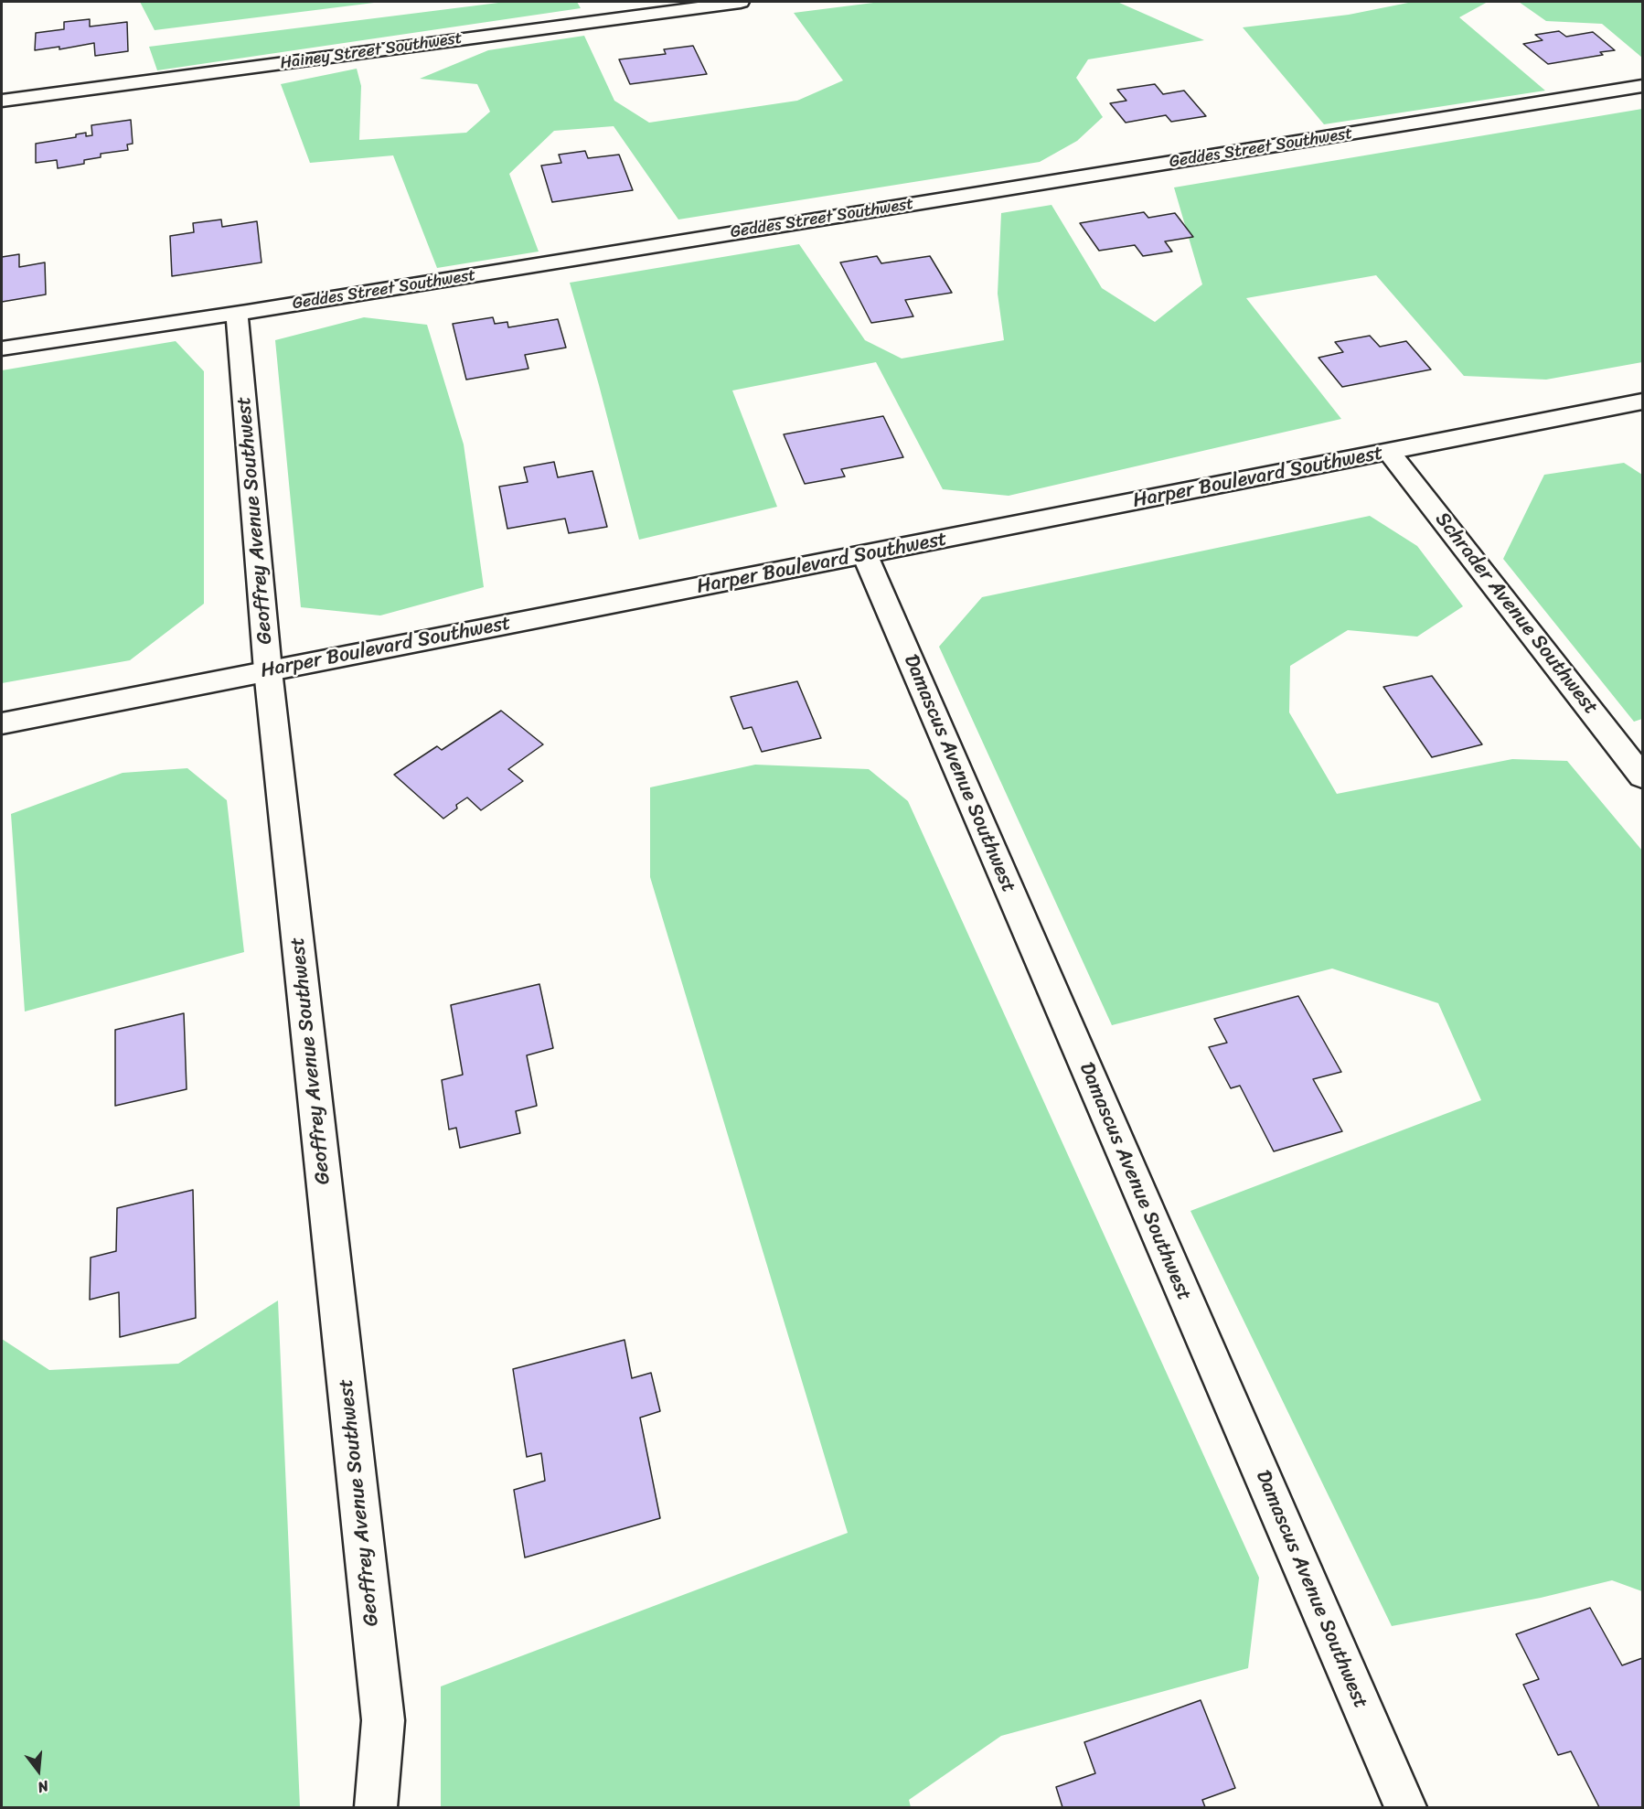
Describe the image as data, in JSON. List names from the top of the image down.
{
  "streets": {
    "street": [
      "Hainey Street Southwest",
      "Geddes Street Southwest",
      "Harper Boulevard Southwest",
      "Geoffrey Avenue Southwest",
      "Schrader Avenue Southwest",
      "Damascus Avenue Southwest"
    ]
  },
  "crossings": [
    ["Geddes Street Southwest", "Geoffrey Avenue Southwest"],
    ["Harper Boulevard Southwest", "Geoffrey Avenue Southwest"],
    ["Harper Boulevard Southwest", "Schrader Avenue Southwest"],
    ["Harper Boulevard Southwest", "Damascus Avenue Southwest"]
  ],
  "north": "bottom"
}
